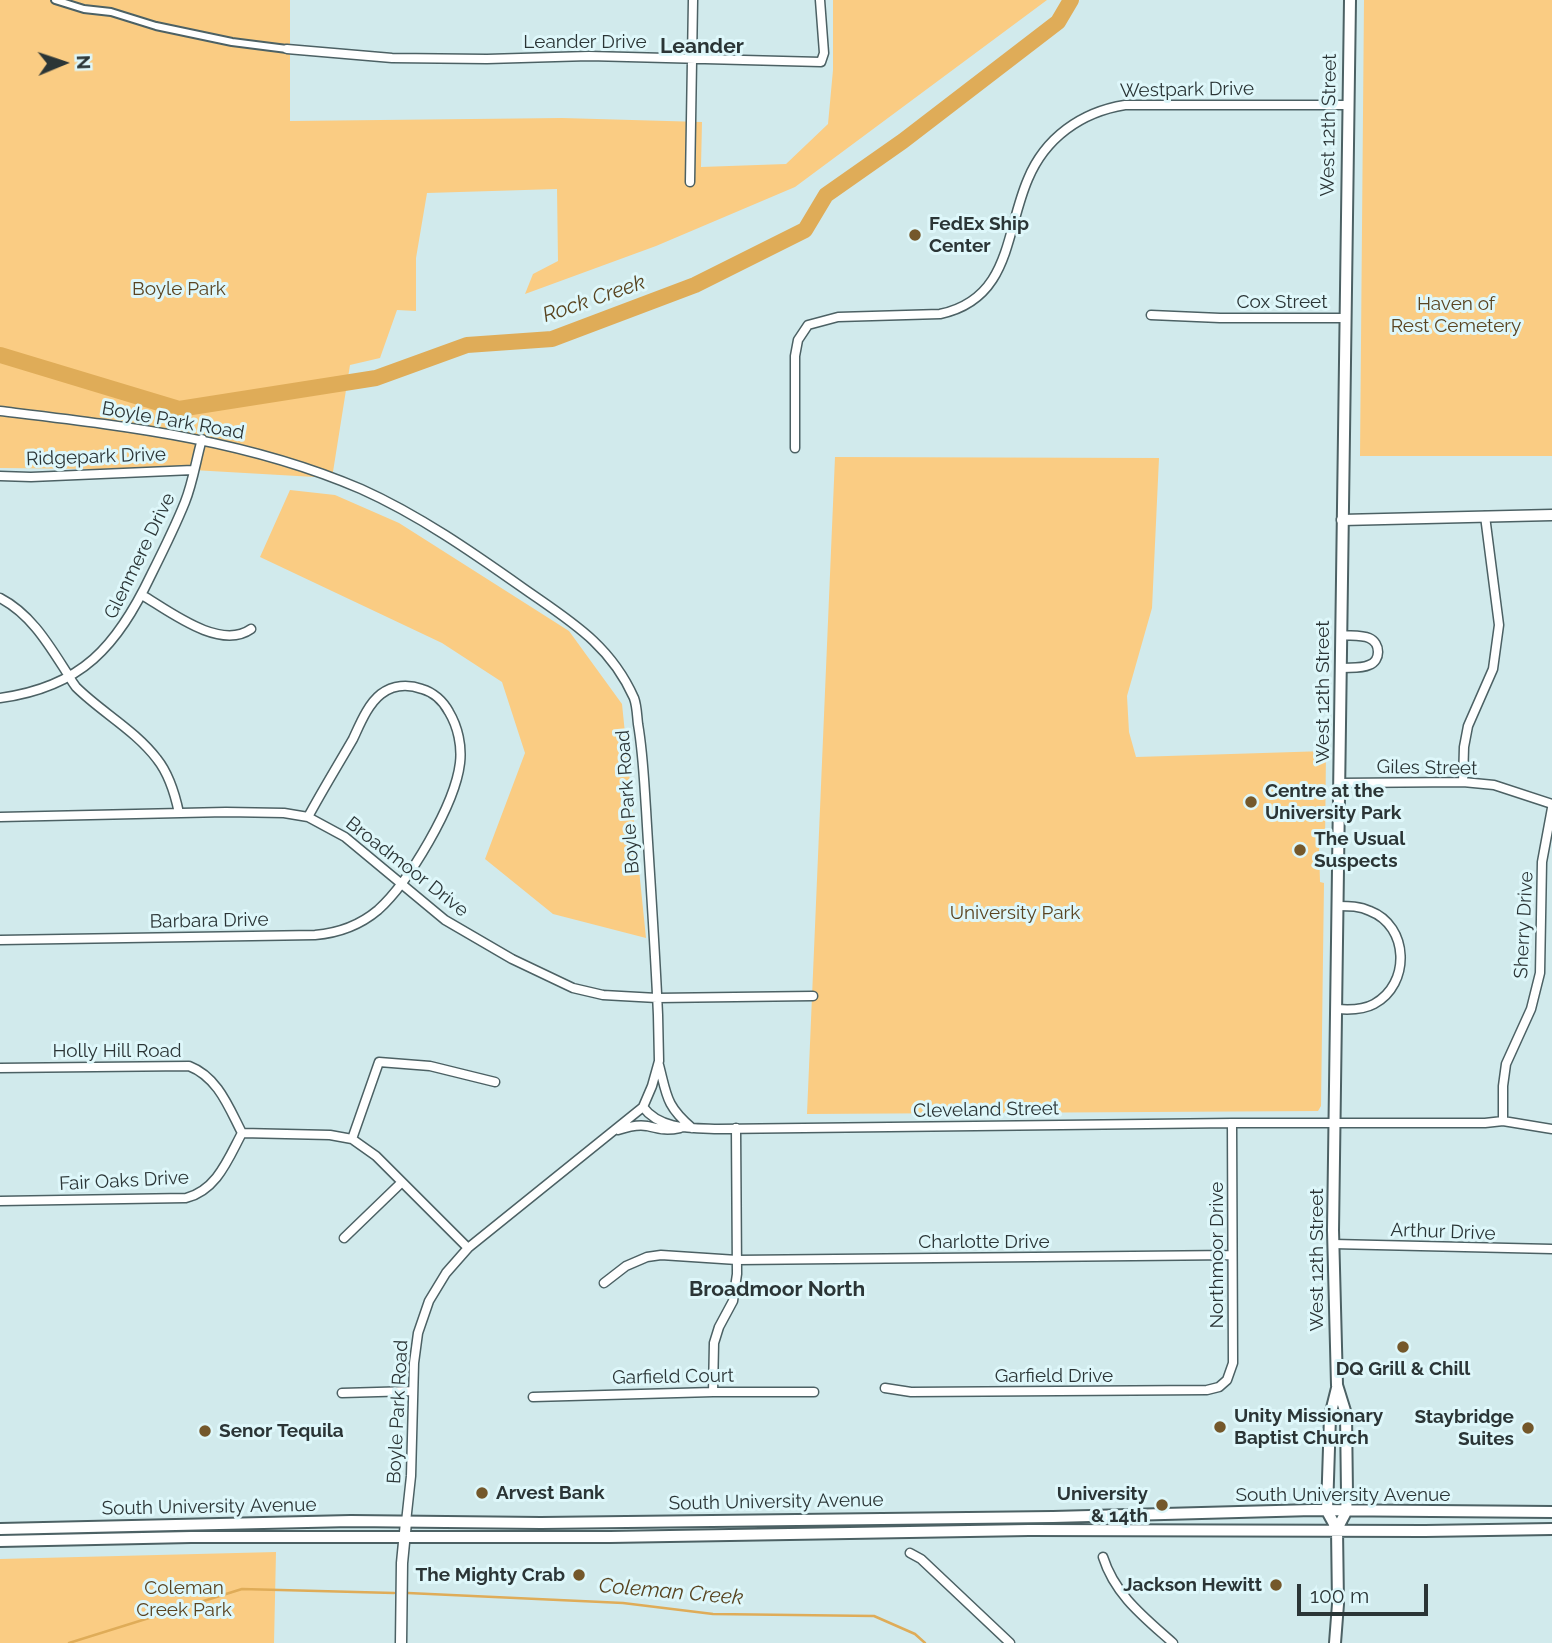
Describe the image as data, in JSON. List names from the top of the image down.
{
  "streets": {
    "main road": ["West 12th Street", "South University Avenue"],
    "street": [
      "Leander Drive",
      "Westpark Drive",
      "Cox Street",
      "Boyle Park Road",
      "Ridgepark Drive",
      "Glenmere Drive",
      "Giles Street",
      "Broadmoor Drive",
      "Barbara Drive",
      "Sherry Drive",
      "Holly Hill Road",
      "Cleveland Street",
      "Fair Oaks Drive",
      "Arthur Drive",
      "Charlotte Drive",
      "Northmoor Drive",
      "Garfield Drive",
      "Garfield Court"
    ]
  },
  "crossings": [
    ["Westpark Drive", "West 12th Street"],
    ["West 12th Street", "Cox Street"],
    ["West 12th Street", "Giles Street"],
    ["West 12th Street", "Cleveland Street"],
    ["West 12th Street", "Arthur Drive"],
    ["West 12th Street", "South University Avenue"],
    ["Boyle Park Road", "Glenmere Drive"],
    ["Boyle Park Road", "Broadmoor Drive"],
    ["Boyle Park Road", "Cleveland Street"],
    ["Boyle Park Road", "South University Avenue"],
    ["Ridgepark Drive", "Glenmere Drive"],
    ["Giles Street", "Sherry Drive"],
    ["Broadmoor Drive", "Barbara Drive"],
    ["Sherry Drive", "Cleveland Street"],
    ["Holly Hill Road", "Fair Oaks Drive"],
    ["Cleveland Street", "Northmoor Drive"],
    ["Charlotte Drive", "Northmoor Drive"],
    ["Northmoor Drive", "Garfield Drive"]
  ],
  "districts": ["Leander", "Broadmoor North"],
  "water": ["Rock Creek", "Coleman Creek"],
  "parks": [
    "Boyle Park",
    "Haven of Rest Cemetery",
    "University Park",
    "Coleman Creek Park"
  ],
  "places": [
    "FedEx Ship Center",
    "Centre at the University Park",
    "The Usual Suspects",
    "DQ Grill & Chill",
    "Unity Missionary Baptist Church",
    "Staybridge Suites",
    "Senor Tequila",
    "Arvest Bank",
    "University & 14th",
    "The Mighty Crab",
    "Jackson Hewitt"
  ],
  "scale_bar": "100 m",
  "north": "right"
}
